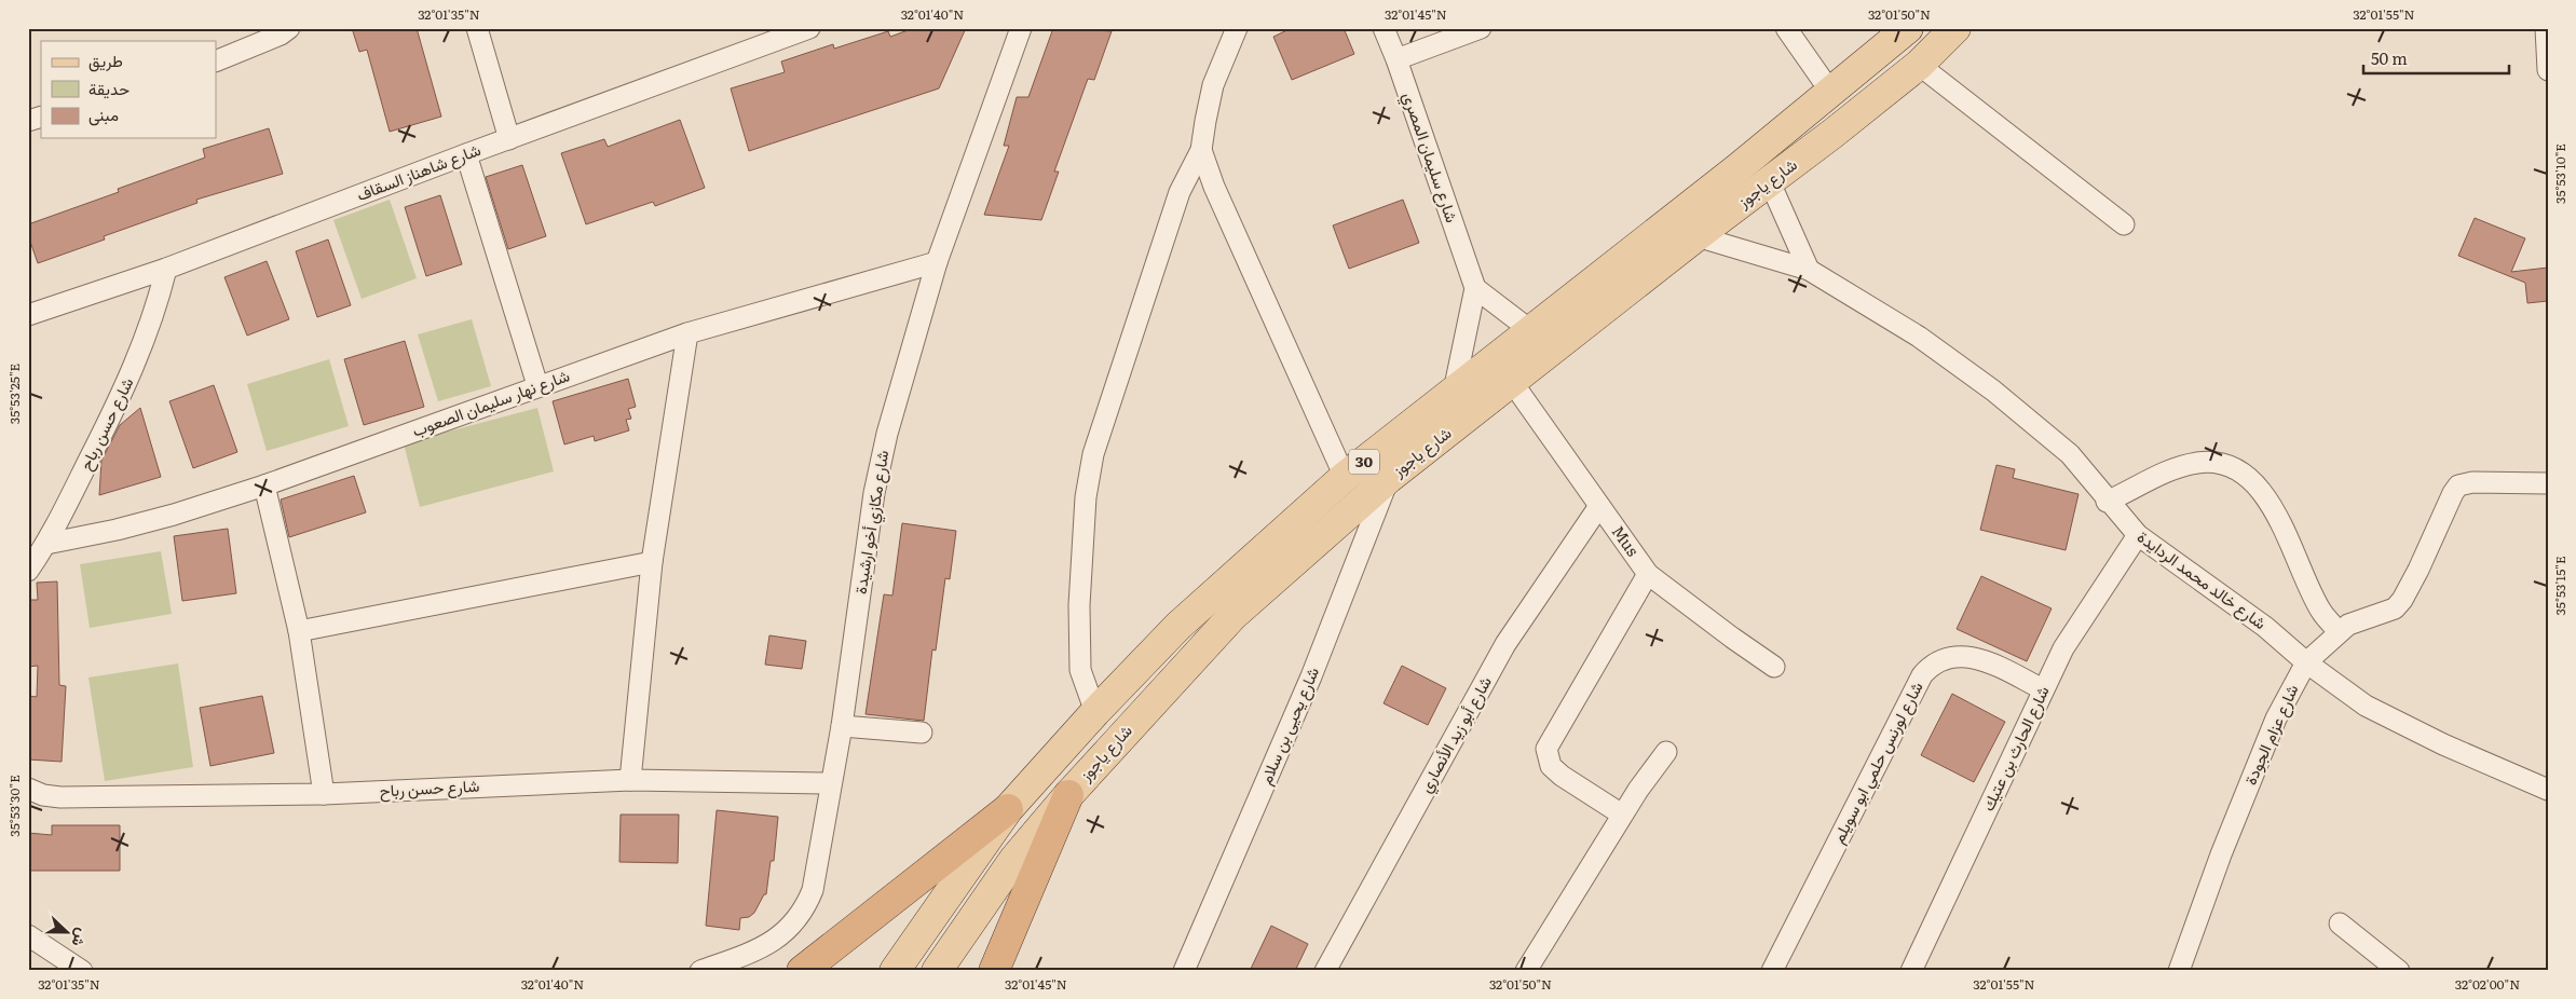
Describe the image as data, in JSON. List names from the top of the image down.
{
  "streets": {
    "main road": ["شارع ياجوز", "30"],
    "street": [
      "شارع سليمان المصري",
      "شارع شاهناز السقاف",
      "شارع نهار سليمان الصعوب",
      "شارع حسن رباح",
      "شارع مكازي أخو ارشيدة",
      "Mus",
      "شارع خالد محمد الردايدة",
      "شارع يحيى بن سلام",
      "شارع أبو زيد الأنصاري",
      "شارع عزام الجودة",
      "شارع الحارث بن عتيك",
      "شارع لورنس حلمي ابو سويلم"
    ]
  },
  "crossings": [
    ["شارع شاهناز السقاف", "شارع حسن رباح"],
    ["شارع ياجوز", "Mus"],
    ["شارع ياجوز", "شارع خالد محمد الردايدة"],
    ["شارع ياجوز", "شارع يحيى بن سلام"],
    ["شارع نهار سليمان الصعوب", "شارع حسن رباح"],
    ["شارع نهار سليمان الصعوب", "شارع مكازي أخو ارشيدة"],
    ["شارع حسن رباح", "شارع مكازي أخو ارشيدة"],
    ["Mus", "شارع أبو زيد الأنصاري"],
    ["شارع خالد محمد الردايدة", "شارع عزام الجودة"],
    ["شارع خالد محمد الردايدة", "شارع الحارث بن عتيك"],
    ["شارع الحارث بن عتيك", "شارع لورنس حلمي ابو سويلم"]
  ],
  "legend": ["طريق", "حديقة", "مبنى"],
  "scale_bar": "50 m",
  "north": "right",
  "coordinates": [
    "32°01'35\"N",
    "32°01'40\"N",
    "32°01'45\"N",
    "32°01'50\"N",
    "32°01'55\"N",
    "35°53'10\"E",
    "35°53'25\"E",
    "35°53'15\"E",
    "35°53'30\"E",
    "32°02'00\"N"
  ]
}
